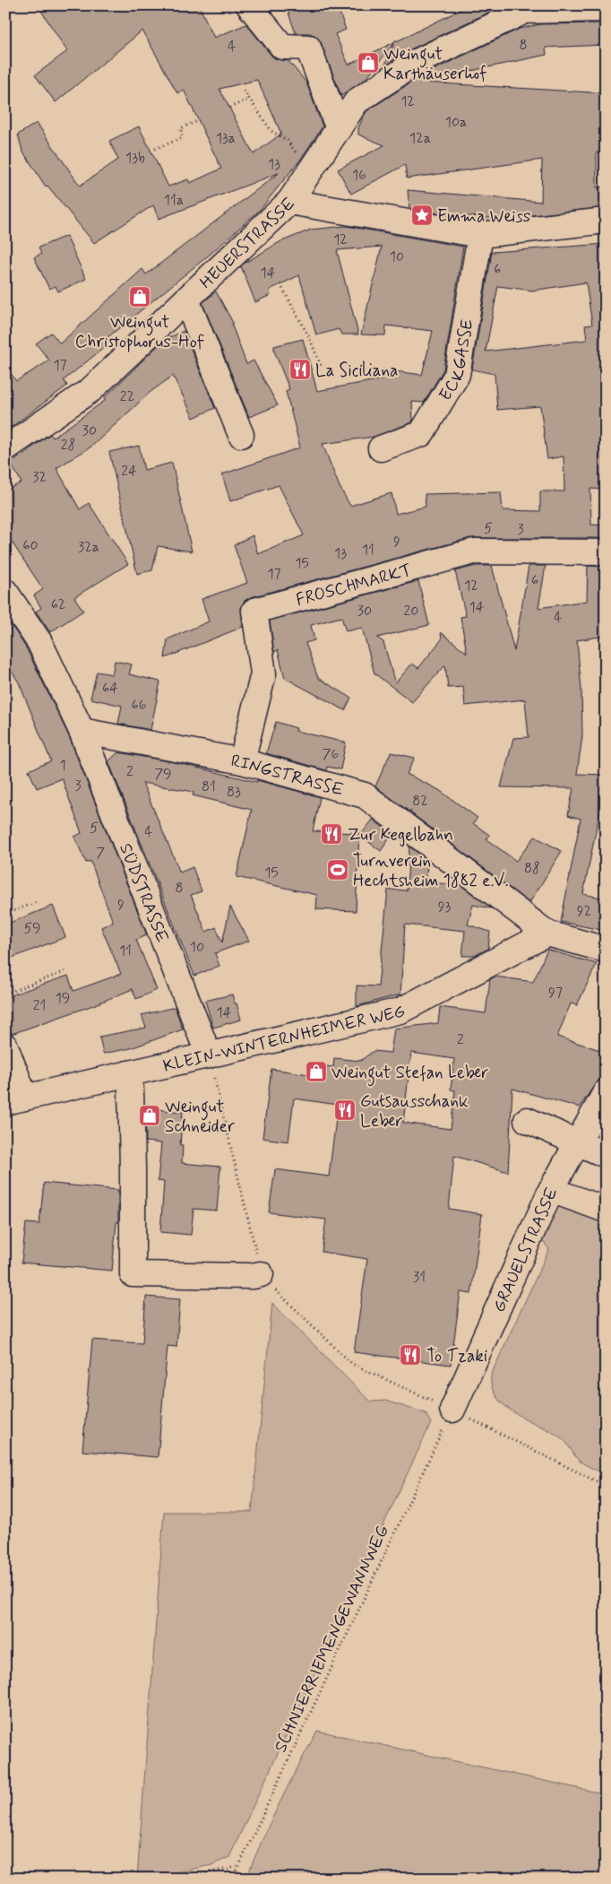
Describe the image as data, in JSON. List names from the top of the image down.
{
  "streets": {
    "street": [
      "HEUERSTRASSE",
      "ECKGASSE",
      "FROSCHMARKT",
      "RINGSTRASSE",
      "SÜDSTRASSE",
      "KLEIN-WINTERNHEIMER WEG",
      "GRAUELSTRASSE"
    ],
    "path": ["SCHNIERRIEMENGEWANNWEG"]
  },
  "crossings": [
    ["HEUERSTRASSE", "ECKGASSE"],
    ["FROSCHMARKT", "RINGSTRASSE"],
    ["RINGSTRASSE", "SÜDSTRASSE"],
    ["RINGSTRASSE", "KLEIN-WINTERNHEIMER WEG"],
    ["SÜDSTRASSE", "KLEIN-WINTERNHEIMER WEG"],
    ["GRAUELSTRASSE", "SCHNIERRIEMENGEWANNWEG"]
  ],
  "places": {
    "shop": [
      "Weingut Karthäuserhof",
      "Weingut Christophorus-Hof",
      "Weingut Stefan Leber",
      "Weingut Schneider"
    ],
    "place": ["Emma Weiss"],
    "restaurant": [
      "La Siciliana",
      "Zur Kegelbahn",
      "Gutsausschank Leber",
      "To Tzaki"
    ],
    "sports": ["Turnverein Hechtsheim 1882 e.V."]
  },
  "house_numbers": [
    "8",
    "4",
    "12",
    "10a",
    "13a",
    "12a",
    "13b",
    "13",
    "16",
    "11a",
    "12",
    "10",
    "6",
    "14",
    "17",
    "22",
    "30",
    "28",
    "24",
    "32",
    "5",
    "3",
    "9",
    "60",
    "32a",
    "11",
    "13",
    "15",
    "17",
    "6",
    "12",
    "62",
    "14",
    "30",
    "20",
    "4",
    "64",
    "66",
    "76",
    "1",
    "2",
    "79",
    "3",
    "81",
    "83",
    "82",
    "5",
    "4",
    "7",
    "88",
    "15",
    "8",
    "9",
    "93",
    "92",
    "59",
    "10",
    "11",
    "97",
    "19",
    "21",
    "14",
    "2",
    "31"
  ]
}
